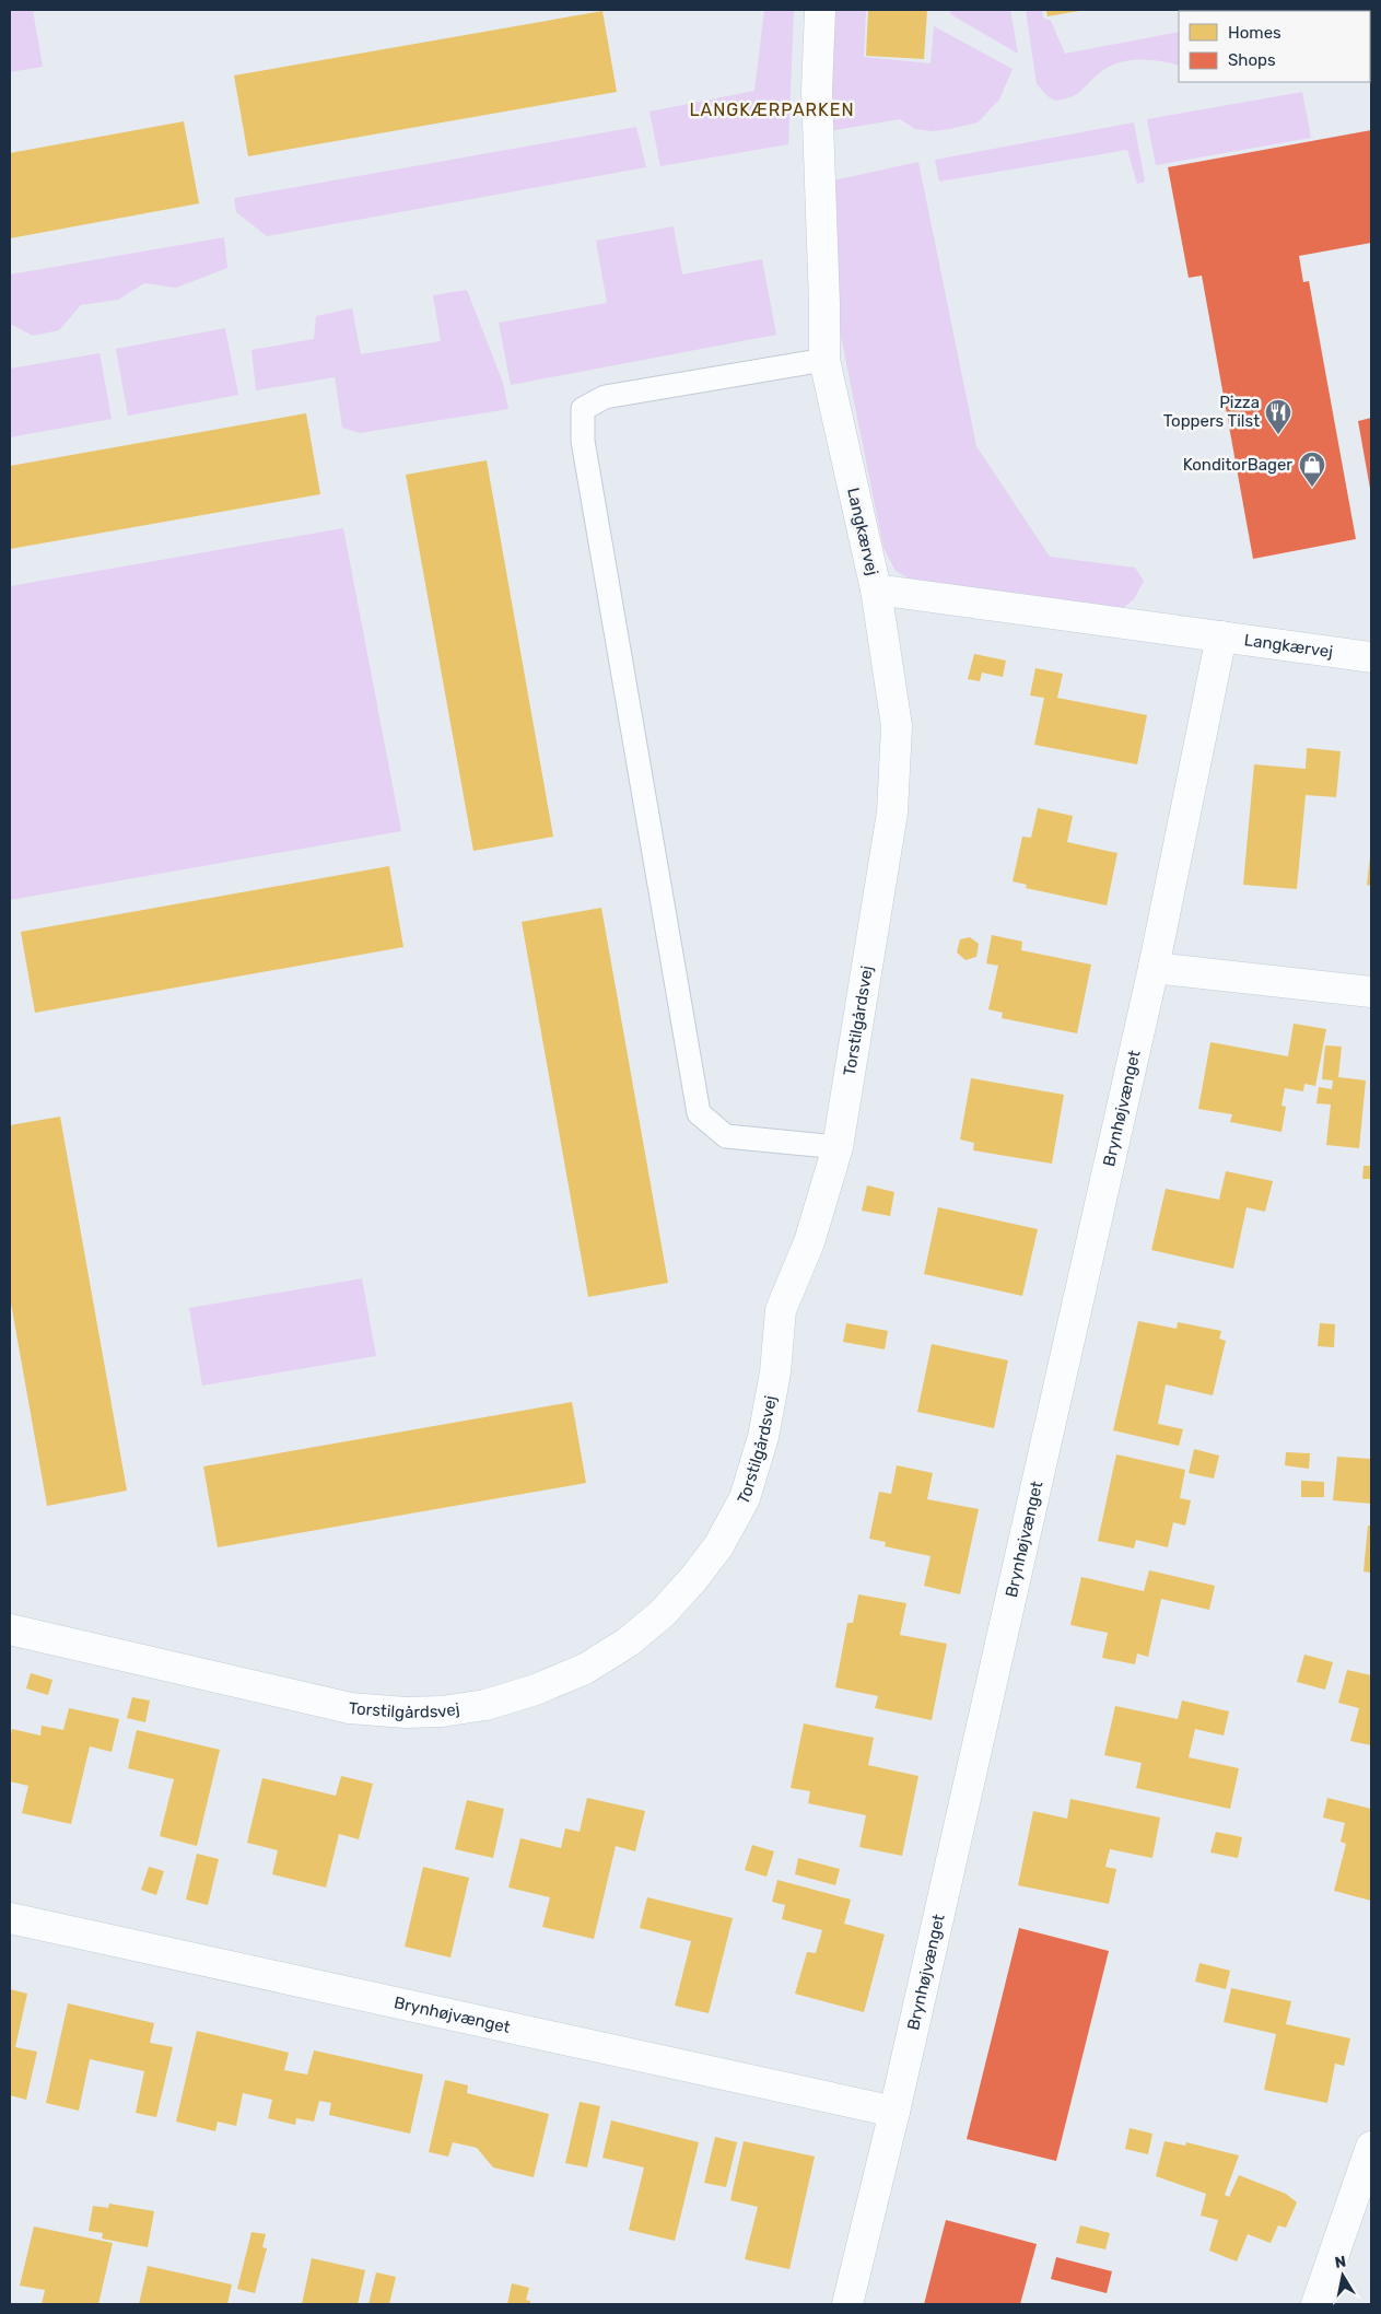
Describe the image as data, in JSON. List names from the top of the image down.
{
  "streets": {
    "street": ["Langkærvej", "Torstilgårdsvej", "Brynhøjvænget"]
  },
  "crossings": [
    ["Langkærvej", "Torstilgårdsvej"],
    ["Langkærvej", "Brynhøjvænget"]
  ],
  "districts": ["LANGKÆRPARKEN"],
  "places": {
    "restaurant": ["Pizza Toppers Tilst"],
    "shop": ["KonditorBager"]
  },
  "legend": ["Homes", "Shops"],
  "north": "top"
}
